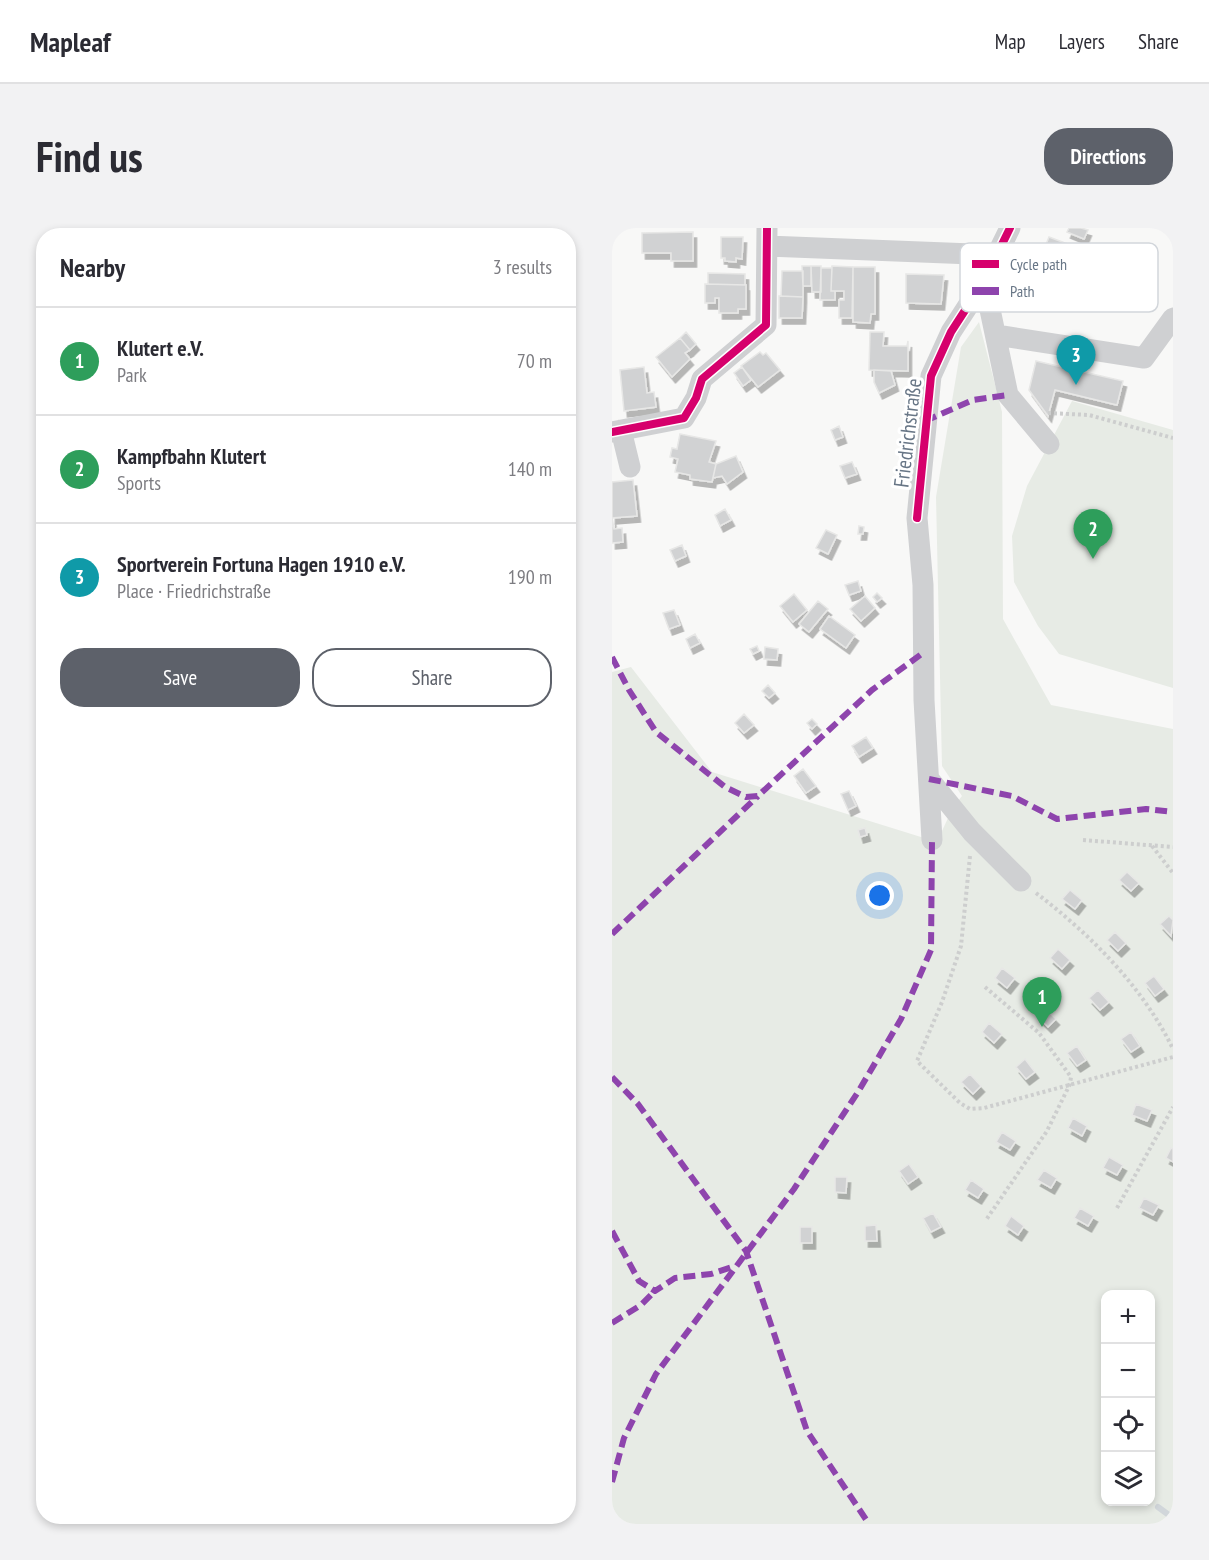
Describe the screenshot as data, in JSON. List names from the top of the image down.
{
  "streets": {
    "street": ["Friedrichstraße"]
  },
  "legend": ["Cycle path", "Path"],
  "page": {
    "header": "Mapleaf",
    "nav": ["Map", "Layers", "Share"],
    "buttons": [
      "Directions",
      ["Save", "Share"]
    ],
    "title": "Find us",
    "heading": ["Nearby", "3 results"],
    "list": [
      {
        "mark": "1",
        "name": "Klutert e.V.",
        "note": "Park",
        "value": "70 m"
      },
      {
        "mark": "2",
        "name": "Kampfbahn Klutert",
        "note": "Sports",
        "value": "140 m"
      },
      {
        "mark": "3",
        "name": "Sportverein Fortuna Hagen 1910 e.V.",
        "note": "Place · Friedrichstraße",
        "value": "190 m"
      }
    ],
    "pins": ["3", "2", "1"],
    "map_buttons": ["+", "−"]
  }
}
